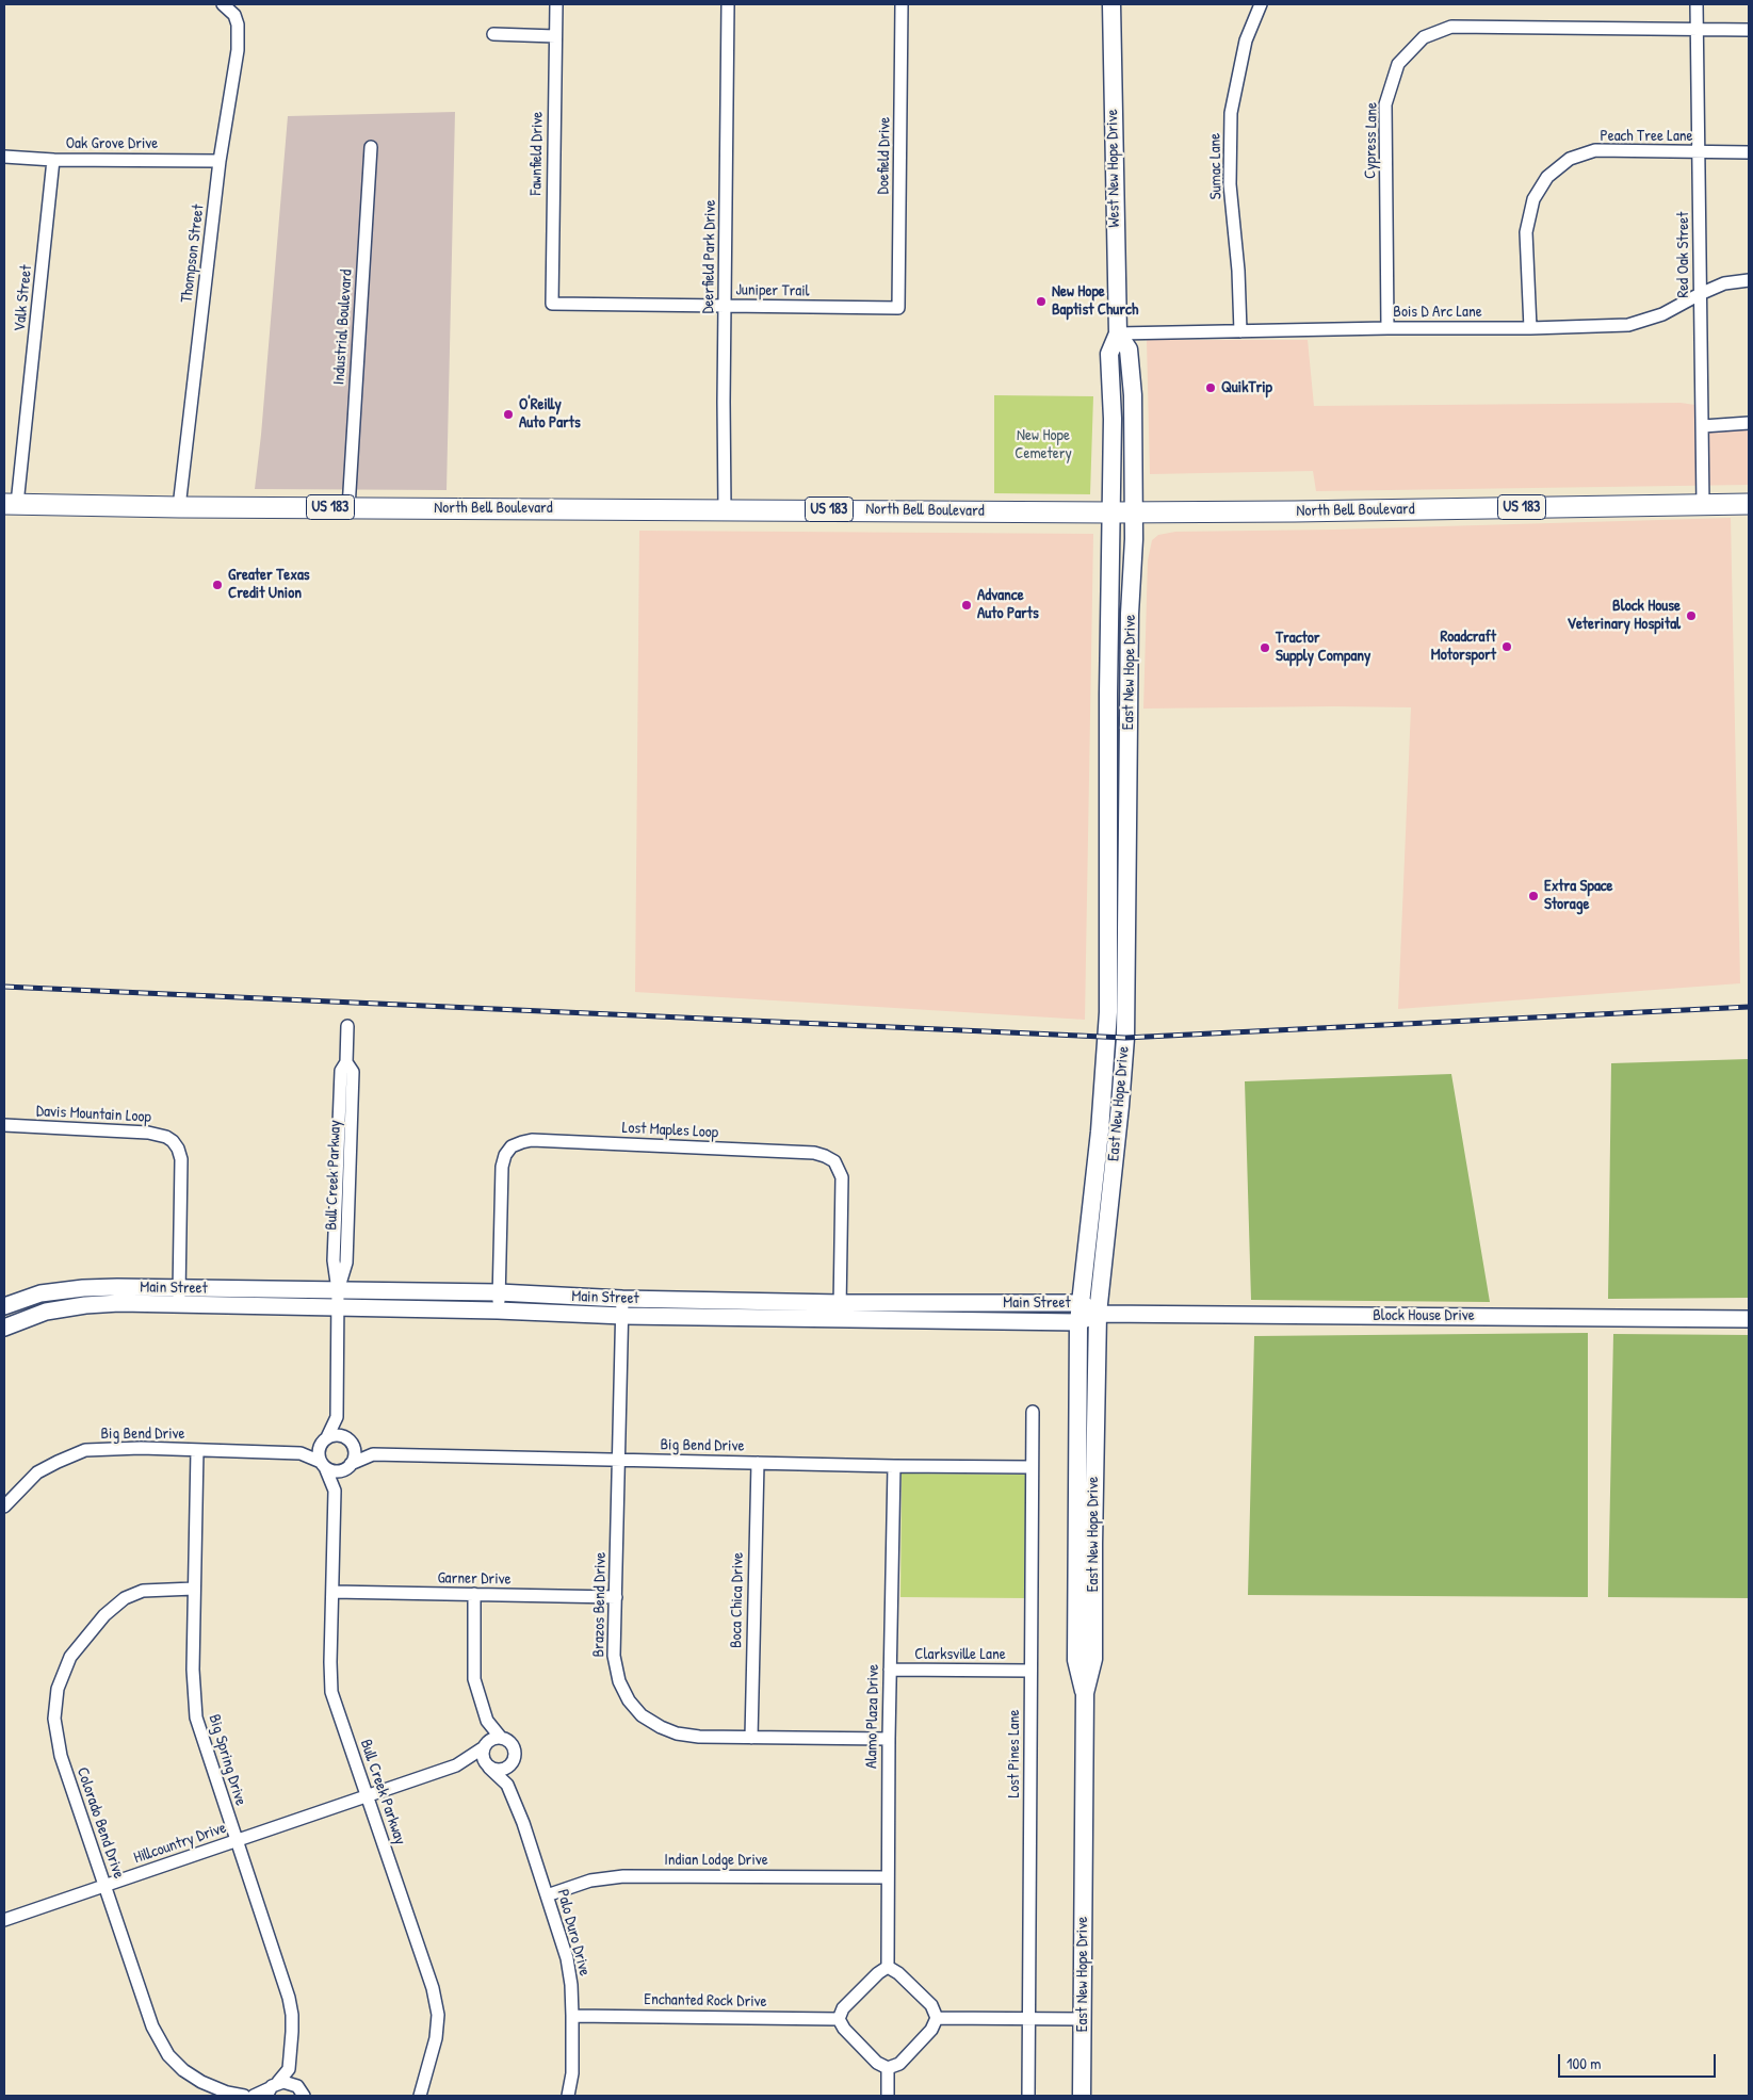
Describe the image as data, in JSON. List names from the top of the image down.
{
  "streets": {
    "main road": [
      "West New Hope Drive",
      "US 183",
      "North Bell Boulevard",
      "East New Hope Drive"
    ],
    "street": [
      "Peach Tree Lane",
      "Cypress Lane",
      "Oak Grove Drive",
      "Fawnfield Drive",
      "Doefield Drive",
      "Sumac Lane",
      "Thompson Street",
      "Red Oak Street",
      "Deerfield Park Drive",
      "Juniper Trail",
      "Valk Street",
      "Bois D Arc Lane",
      "Industrial Boulevard",
      "Davis Mountain Loop",
      "Lost Maples Loop",
      "Bull Creek Parkway",
      "Main Street",
      "Block House Drive",
      "Big Bend Drive",
      "Garner Drive",
      "Boca Chica Drive",
      "Brazos Bend Drive",
      "Clarksville Lane",
      "Alamo Plaza Drive",
      "Lost Pines Lane",
      "Big Spring Drive",
      "Colorado Bend Drive",
      "Hillcountry Drive",
      "Indian Lodge Drive",
      "Palo Duro Drive",
      "Enchanted Rock Drive"
    ]
  },
  "crossings": [
    ["Peach Tree Lane", "Red Oak Street"],
    ["Peach Tree Lane", "Bois D Arc Lane"],
    ["Cypress Lane", "Red Oak Street"],
    ["Cypress Lane", "Bois D Arc Lane"],
    ["Oak Grove Drive", "Thompson Street"],
    ["Oak Grove Drive", "Valk Street"],
    ["Fawnfield Drive", "Juniper Trail"],
    ["Doefield Drive", "Juniper Trail"],
    ["Sumac Lane", "Bois D Arc Lane"],
    ["West New Hope Drive", "Bois D Arc Lane"],
    ["West New Hope Drive", "North Bell Boulevard"],
    ["West New Hope Drive", "East New Hope Drive"],
    ["Thompson Street", "North Bell Boulevard"],
    ["Red Oak Street", "Bois D Arc Lane"],
    ["Red Oak Street", "North Bell Boulevard"],
    ["Deerfield Park Drive", "Juniper Trail"],
    ["Deerfield Park Drive", "North Bell Boulevard"],
    ["Valk Street", "North Bell Boulevard"],
    ["Industrial Boulevard", "North Bell Boulevard"],
    ["North Bell Boulevard", "East New Hope Drive"],
    ["East New Hope Drive", "Main Street"],
    ["East New Hope Drive", "Block House Drive"],
    ["Davis Mountain Loop", "Main Street"],
    ["Lost Maples Loop", "Main Street"],
    ["Bull Creek Parkway", "Main Street"],
    ["Bull Creek Parkway", "Big Bend Drive"],
    ["Bull Creek Parkway", "Garner Drive"],
    ["Bull Creek Parkway", "Hillcountry Drive"],
    ["Main Street", "Block House Drive"],
    ["Main Street", "Brazos Bend Drive"],
    ["Big Bend Drive", "Boca Chica Drive"],
    ["Big Bend Drive", "Brazos Bend Drive"],
    ["Big Bend Drive", "Alamo Plaza Drive"],
    ["Big Bend Drive", "Lost Pines Lane"],
    ["Big Bend Drive", "Big Spring Drive"],
    ["Garner Drive", "Brazos Bend Drive"],
    ["Boca Chica Drive", "Brazos Bend Drive"],
    ["Brazos Bend Drive", "Alamo Plaza Drive"],
    ["Clarksville Lane", "Alamo Plaza Drive"],
    ["Clarksville Lane", "Lost Pines Lane"],
    ["Alamo Plaza Drive", "Indian Lodge Drive"],
    ["Alamo Plaza Drive", "Enchanted Rock Drive"],
    ["Big Spring Drive", "Colorado Bend Drive"],
    ["Big Spring Drive", "Hillcountry Drive"],
    ["Colorado Bend Drive", "Hillcountry Drive"],
    ["Hillcountry Drive", "Palo Duro Drive"],
    ["Indian Lodge Drive", "Palo Duro Drive"],
    ["Palo Duro Drive", "Enchanted Rock Drive"]
  ],
  "parks": ["New Hope Cemetery"],
  "places": [
    "New Hope Baptist Church",
    "QuikTrip",
    "O'Reilly Auto Parts",
    "Greater Texas Credit Union",
    "Advance Auto Parts",
    "Block House Veterinary Hospital",
    "Roadcraft Motorsport",
    "Tractor Supply Company",
    "Extra Space Storage"
  ],
  "scale_bar": "100 m"
}
